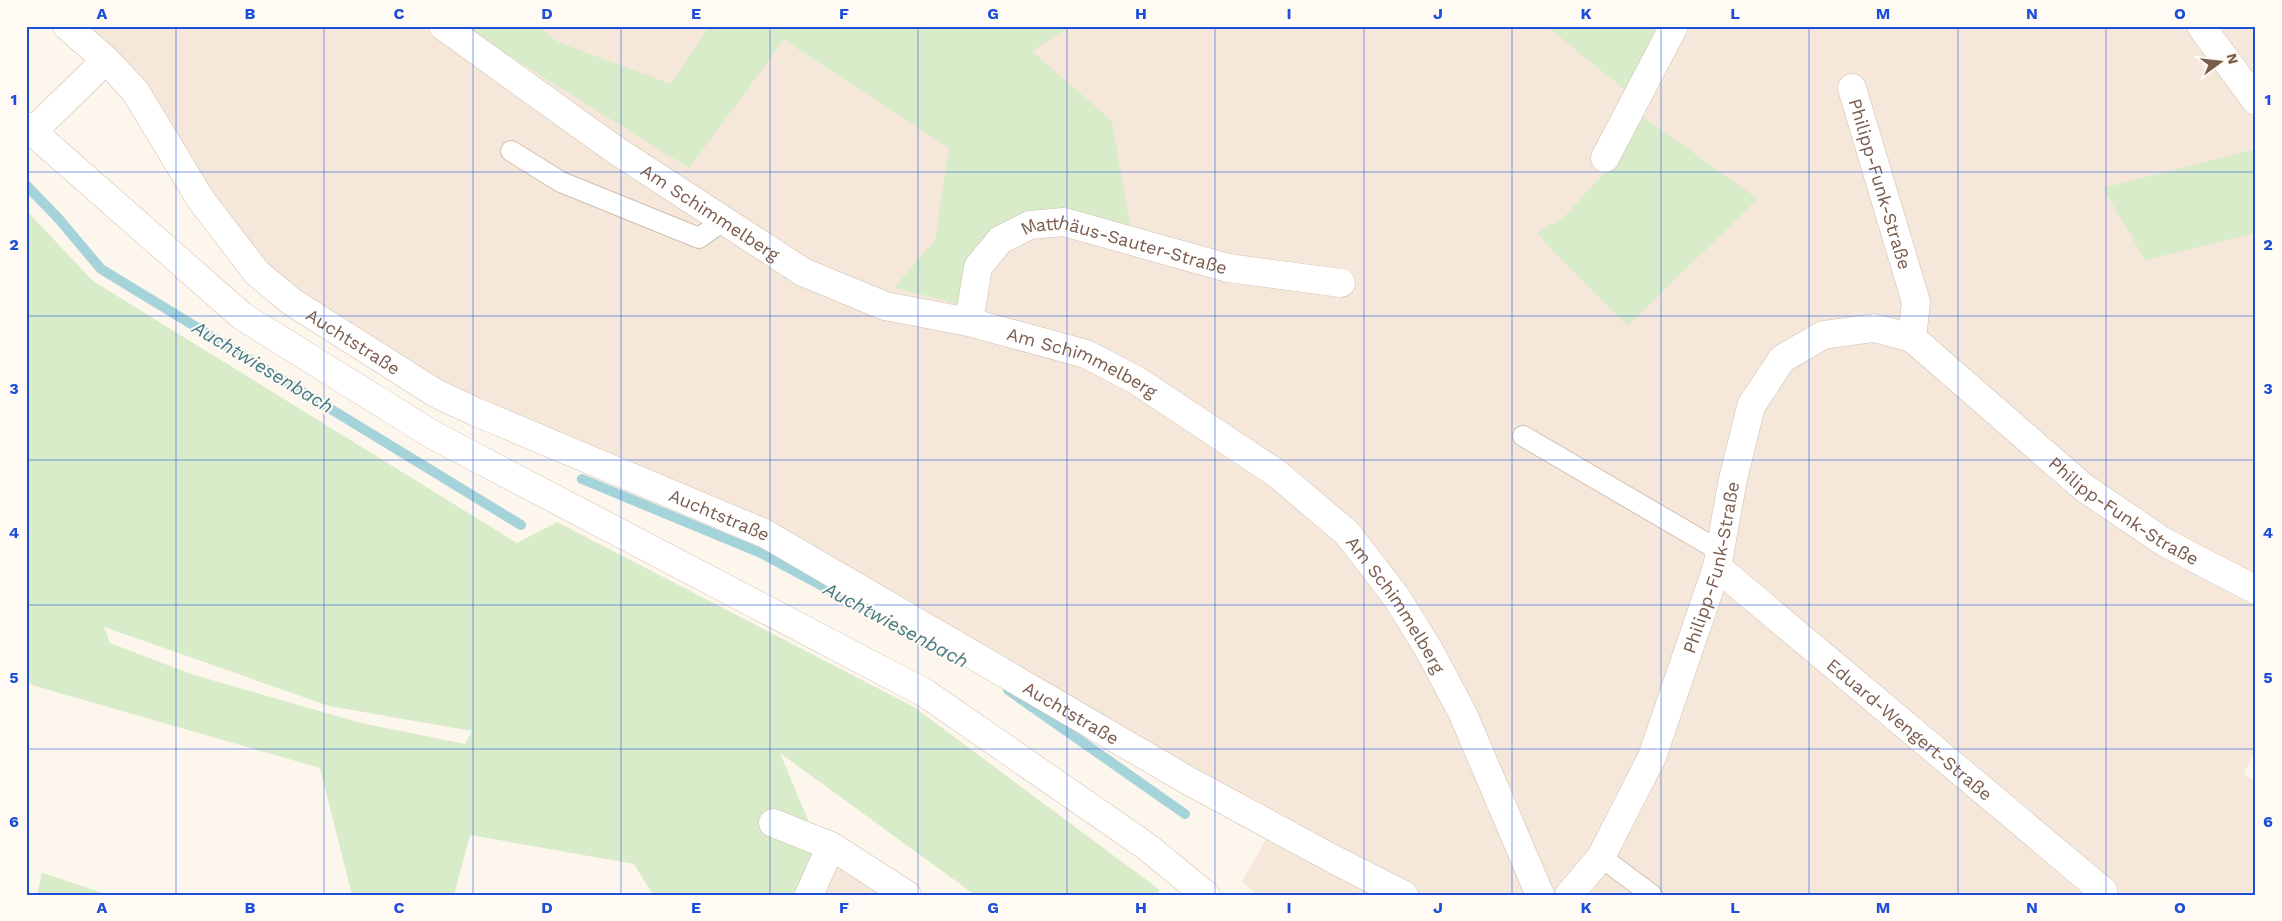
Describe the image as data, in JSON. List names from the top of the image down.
{
  "streets": {
    "street": [
      "Philipp-Funk-Straße",
      "Am Schimmelberg",
      "Matthäus-Sauter-Straße",
      "Auchtstraße",
      "Eduard-Wengert-Straße"
    ]
  },
  "crossings": [
    ["Philipp-Funk-Straße", "Eduard-Wengert-Straße"],
    ["Am Schimmelberg", "Matthäus-Sauter-Straße"]
  ],
  "water": ["Auchtwiesenbach"],
  "north": "right",
  "grid": {
    "columns": [
      "A",
      "B",
      "C",
      "D",
      "E",
      "F",
      "G",
      "H",
      "I",
      "J",
      "K",
      "L",
      "M",
      "N",
      "O"
    ],
    "rows": [
      "1",
      "2",
      "3",
      "4",
      "5",
      "6"
    ]
  }
}
